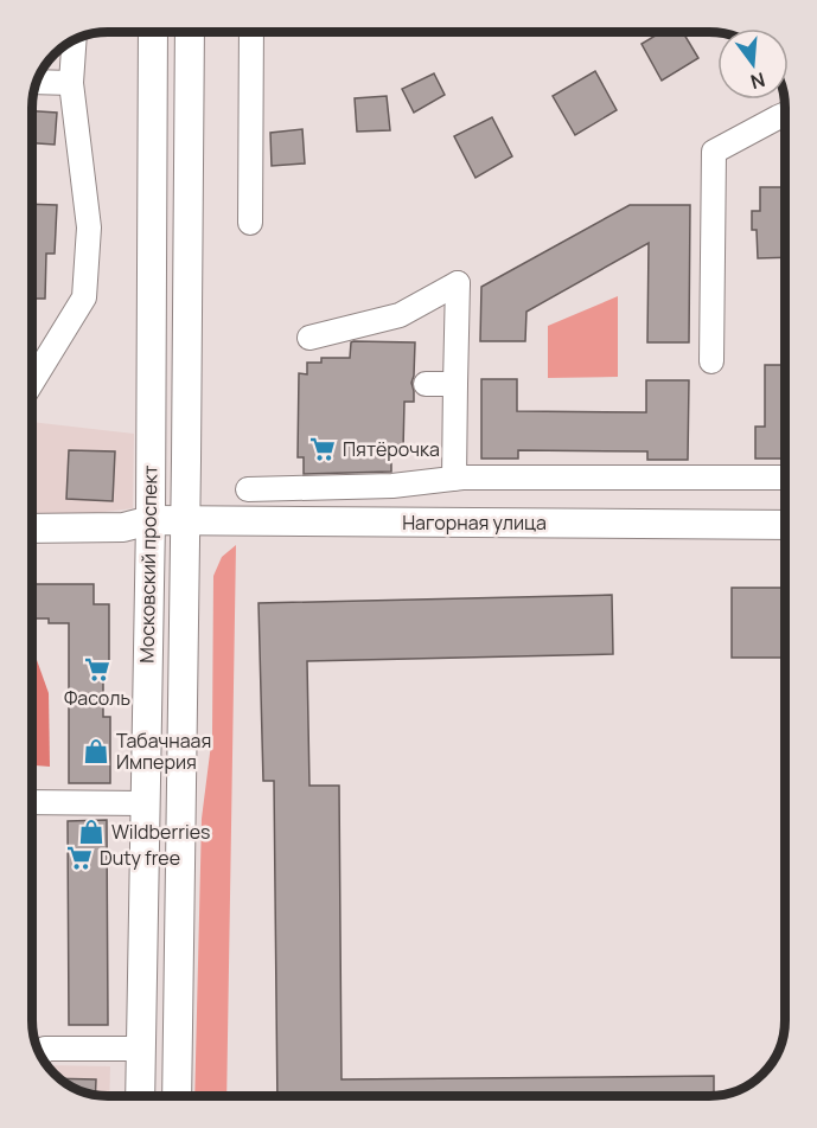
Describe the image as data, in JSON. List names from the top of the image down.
{
  "streets": {
    "main road": ["Нагорная улица", "Московский проспект"]
  },
  "crossings": [
    ["Нагорная улица", "Московский проспект"]
  ],
  "places": {
    "supermarket": ["Пятёрочка", "Фасоль", "Duty free"],
    "shop": ["Табачнаая Империя", "Wildberries"]
  },
  "north": "bottom"
}
